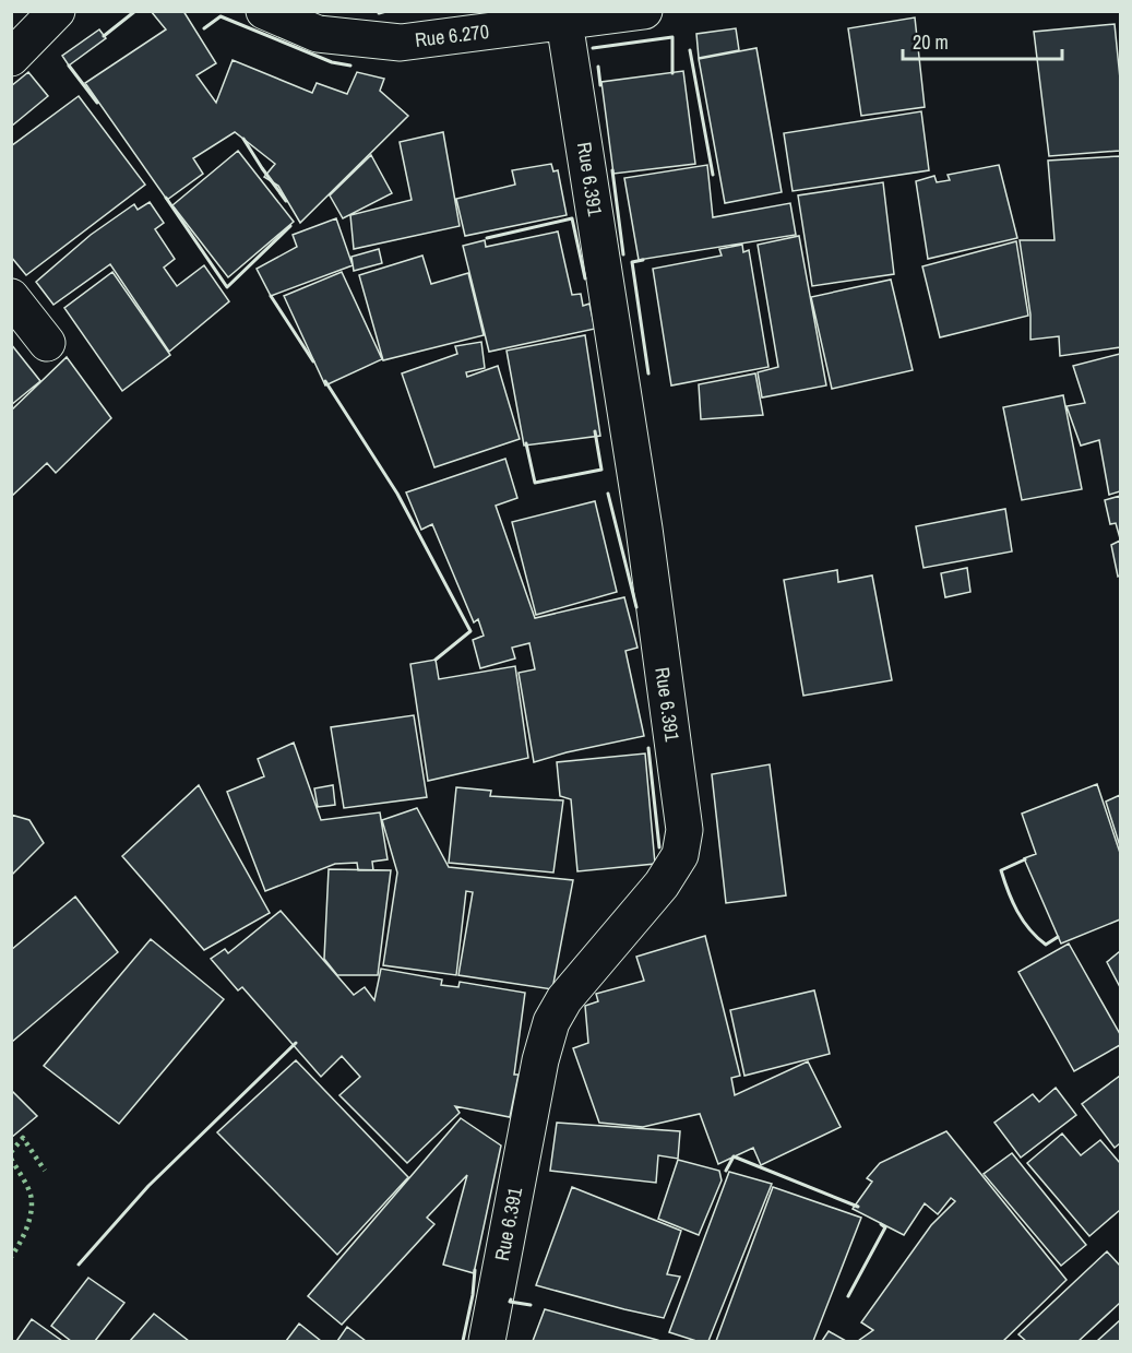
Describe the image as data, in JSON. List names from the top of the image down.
{
  "streets": {
    "street": ["Rue 6.270", "Rue 6.391"]
  },
  "crossings": [
    ["Rue 6.270", "Rue 6.391"]
  ],
  "scale_bar": "20 m"
}
